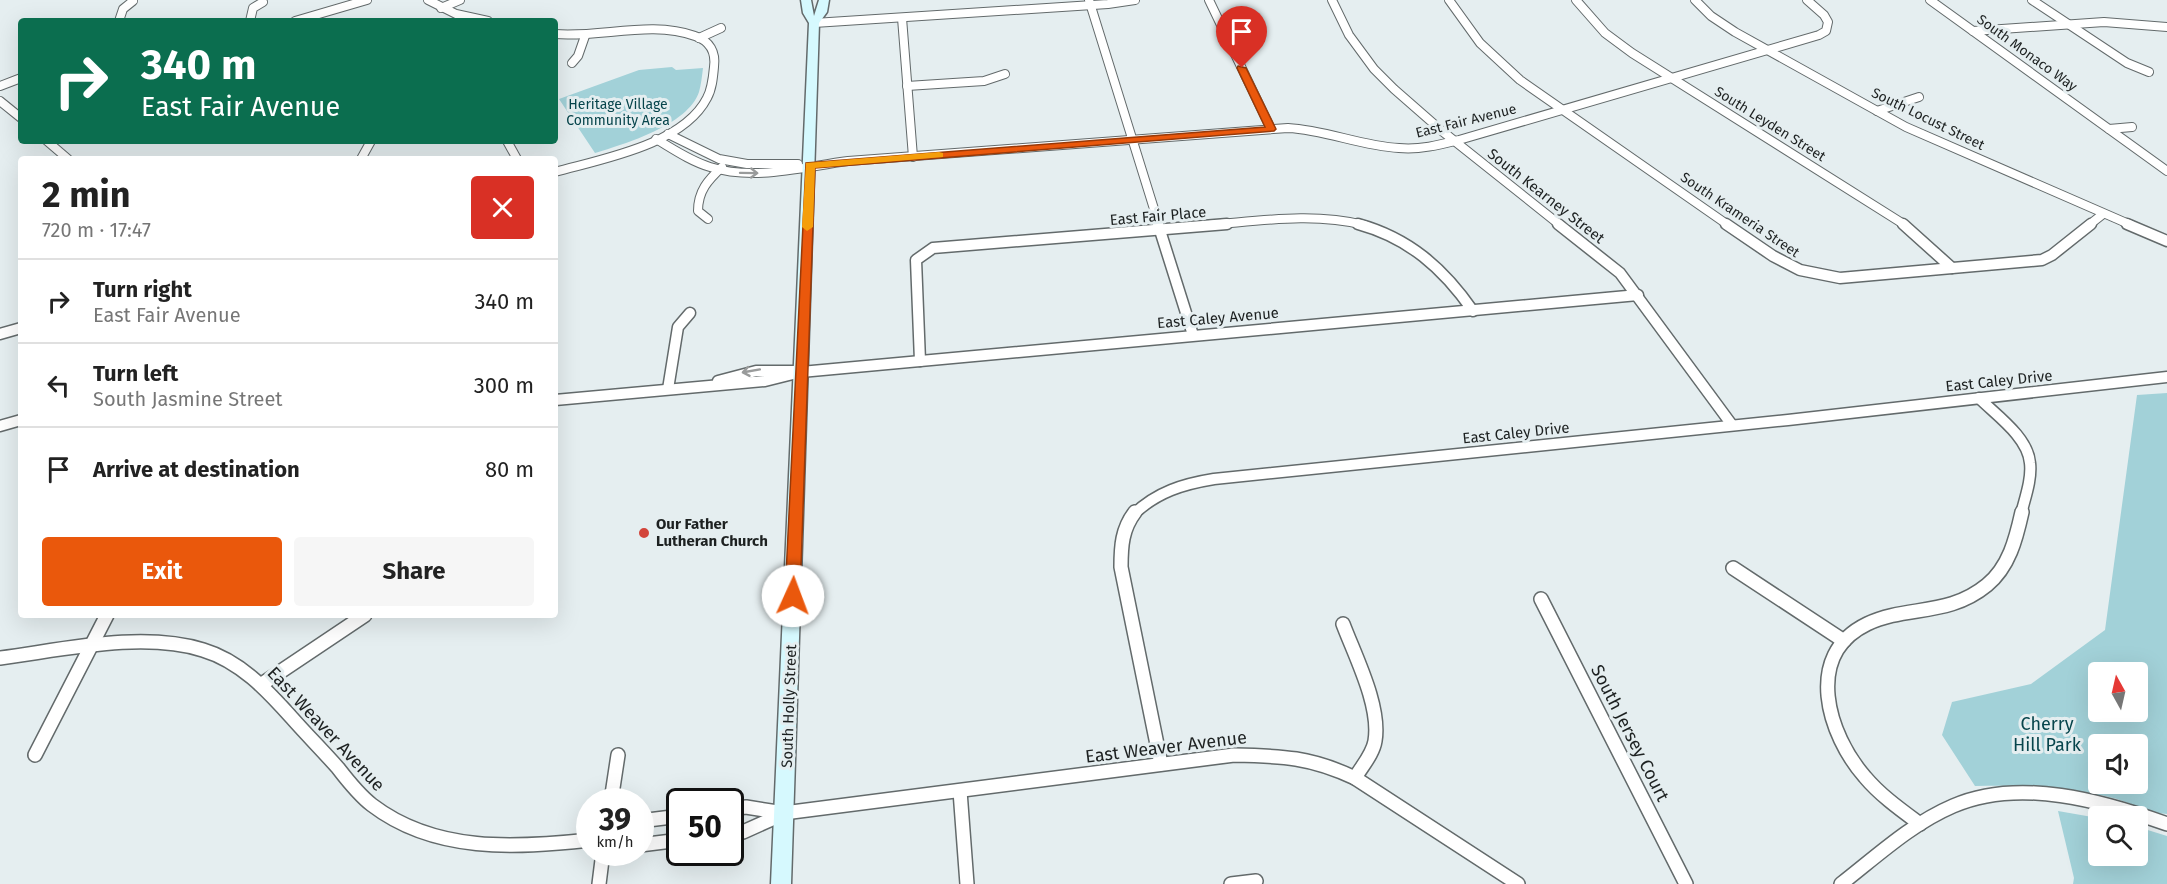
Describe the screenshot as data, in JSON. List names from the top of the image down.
{
  "streets": {
    "main road": ["South Holly Street"],
    "street": [
      "South Monaco Way",
      "South Locust Street",
      "East Fair Avenue",
      "South Leyden Street",
      "South Kearney Street",
      "South Krameria Street",
      "East Fair Place",
      "East Caley Avenue",
      "East Caley Drive",
      "East Weaver Avenue",
      "South Jersey Court"
    ]
  },
  "crossings": [
    ["South Locust Street", "East Fair Avenue"],
    ["South Locust Street", "South Krameria Street"],
    ["East Fair Avenue", "South Leyden Street"],
    ["East Fair Avenue", "South Kearney Street"],
    ["East Fair Avenue", "South Krameria Street"],
    ["East Fair Avenue", "South Holly Street"],
    ["South Leyden Street", "South Krameria Street"],
    ["South Kearney Street", "East Caley Avenue"],
    ["South Kearney Street", "East Caley Drive"],
    ["East Fair Place", "East Caley Avenue"],
    ["East Caley Avenue", "South Holly Street"],
    ["East Caley Drive", "East Weaver Avenue"],
    ["South Holly Street", "East Weaver Avenue"]
  ],
  "parks": ["Heritage Village Community Area", "Cherry Hill Park"],
  "places": ["Our Father Lutheran Church"],
  "north": "top",
  "page": {
    "turn": ["340 m", "East Fair Avenue"],
    "heading": ["2 min", "720 m · 17:47"],
    "list": [
      {
        "name": "Turn right",
        "note": "East Fair Avenue",
        "value": "340 m"
      },
      {
        "name": "Turn left",
        "note": "South Jasmine Street",
        "value": "300 m"
      },
      {
        "name": "Arrive at destination",
        "value": "80 m"
      }
    ],
    "buttons": ["Exit", "Share"],
    "speed": "39 km/h",
    "limit": "50"
  }
}
